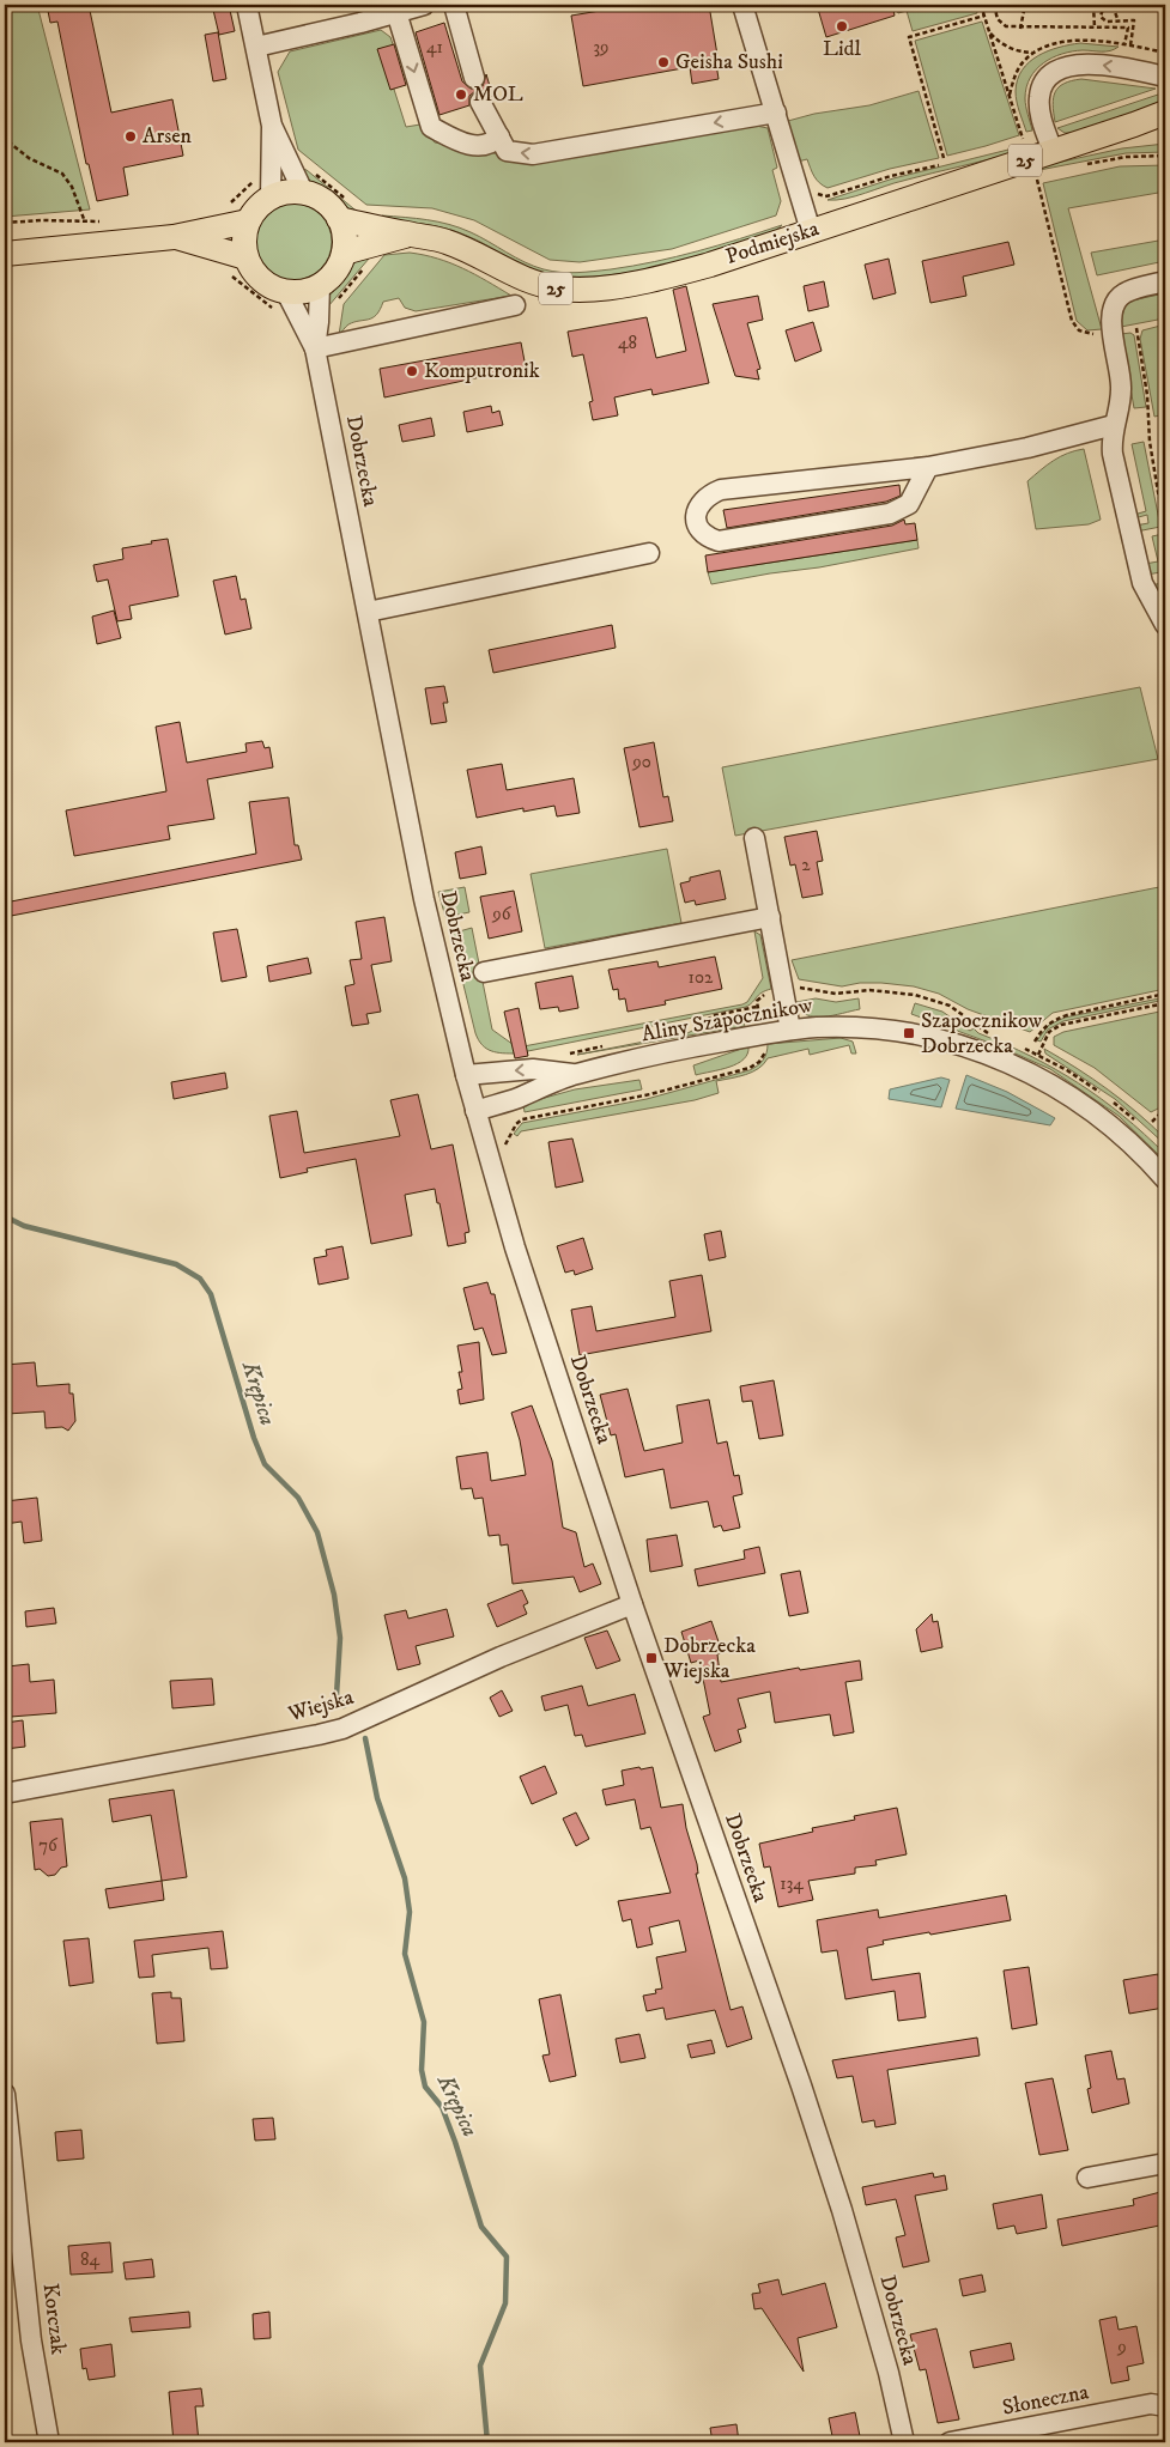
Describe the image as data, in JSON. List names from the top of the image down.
{
  "streets": {
    "main road": ["25", "Podmiejska"],
    "street": [
      "Dobrzecka",
      "Aliny Szapocznikow",
      "Wiejska",
      "Korczak",
      "Słoneczna"
    ]
  },
  "crossings": [
    ["25", "Podmiejska"],
    ["Dobrzecka", "Aliny Szapocznikow"],
    ["Dobrzecka", "Wiejska"]
  ],
  "water": ["Krępica"],
  "places": {
    "other": [
      "Lidl",
      "Geisha Sushi",
      "MOL",
      "Arsen",
      "Komputronik"
    ],
    "transit": ["Szapocznikow Dobrzecka", "Dobrzecka Wiejska"]
  },
  "house_numbers": [
    "41",
    "39",
    "48",
    "90",
    "2",
    "96",
    "102",
    "76",
    "134",
    "84",
    "9"
  ]
}
